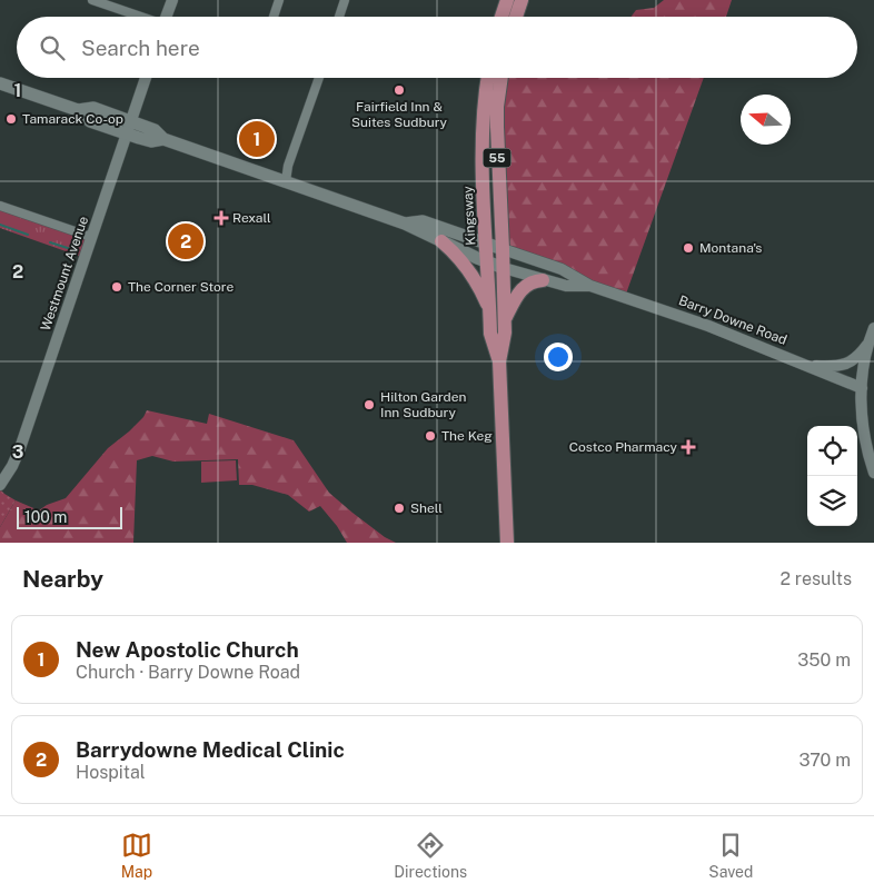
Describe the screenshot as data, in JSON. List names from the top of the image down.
{
  "streets": {
    "main road": ["55", "Kingsway", "Barry Downe Road"],
    "street": ["Westmount Avenue"]
  },
  "crossings": [
    ["Kingsway", "Barry Downe Road"],
    ["Westmount Avenue", "Barry Downe Road"]
  ],
  "places": {
    "other": [
      "Fairfield Inn & Suites Sudbury",
      "Tamarack Co-op",
      "Montana's",
      "The Corner Store",
      "Hilton Garden Inn Sudbury",
      "The Keg",
      "Shell"
    ],
    "health": ["Rexall", "Costco Pharmacy"]
  },
  "scale_bar": "100 m",
  "north": "left",
  "page": {
    "search": "Search here",
    "pins": ["1", "2"],
    "scale": "100 m",
    "heading": ["Nearby", "2 results"],
    "list": [
      {
        "mark": "1",
        "name": "New Apostolic Church",
        "note": "Church · Barry Downe Road",
        "value": "350 m"
      },
      {
        "mark": "2",
        "name": "Barrydowne Medical Clinic",
        "note": "Hospital",
        "value": "370 m"
      }
    ],
    "nav": ["Map", "Directions", "Saved"]
  },
  "grid": {
    "rows": ["1", "2", "3"]
  }
}
